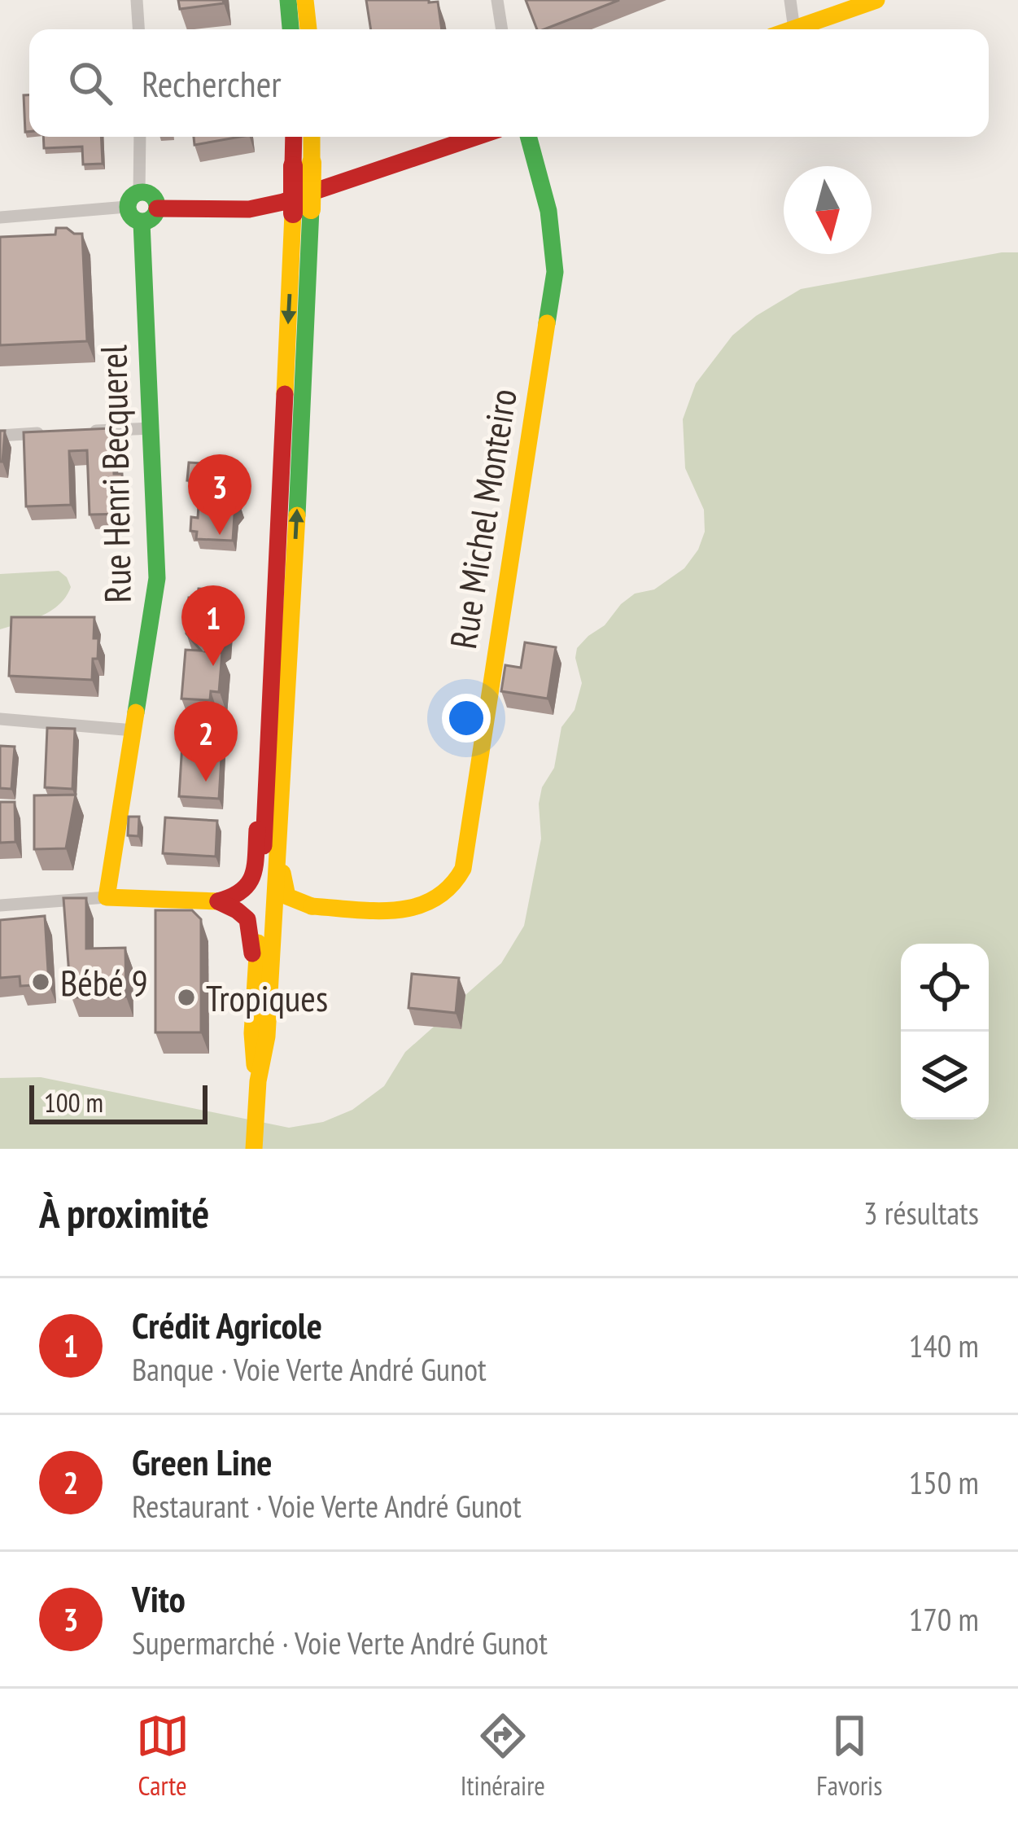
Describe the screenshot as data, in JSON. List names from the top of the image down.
{
  "streets": {
    "street": ["Rue Henri Becquerel", "Rue Michel Monteiro"]
  },
  "places": ["Bébé 9", "Tropiques"],
  "scale_bar": "100 m",
  "north": "bottom",
  "page": {
    "search": "Rechercher",
    "pins": ["3", "1", "2"],
    "scale": "100 m",
    "heading": ["À proximité", "3 résultats"],
    "list": [
      {
        "mark": "1",
        "name": "Crédit Agricole",
        "note": "Banque · Voie Verte André Gunot",
        "value": "140 m"
      },
      {
        "mark": "2",
        "name": "Green Line",
        "note": "Restaurant · Voie Verte André Gunot",
        "value": "150 m"
      },
      {
        "mark": "3",
        "name": "Vito",
        "note": "Supermarché · Voie Verte André Gunot",
        "value": "170 m"
      }
    ],
    "nav": ["Carte", "Itinéraire", "Favoris"]
  }
}
